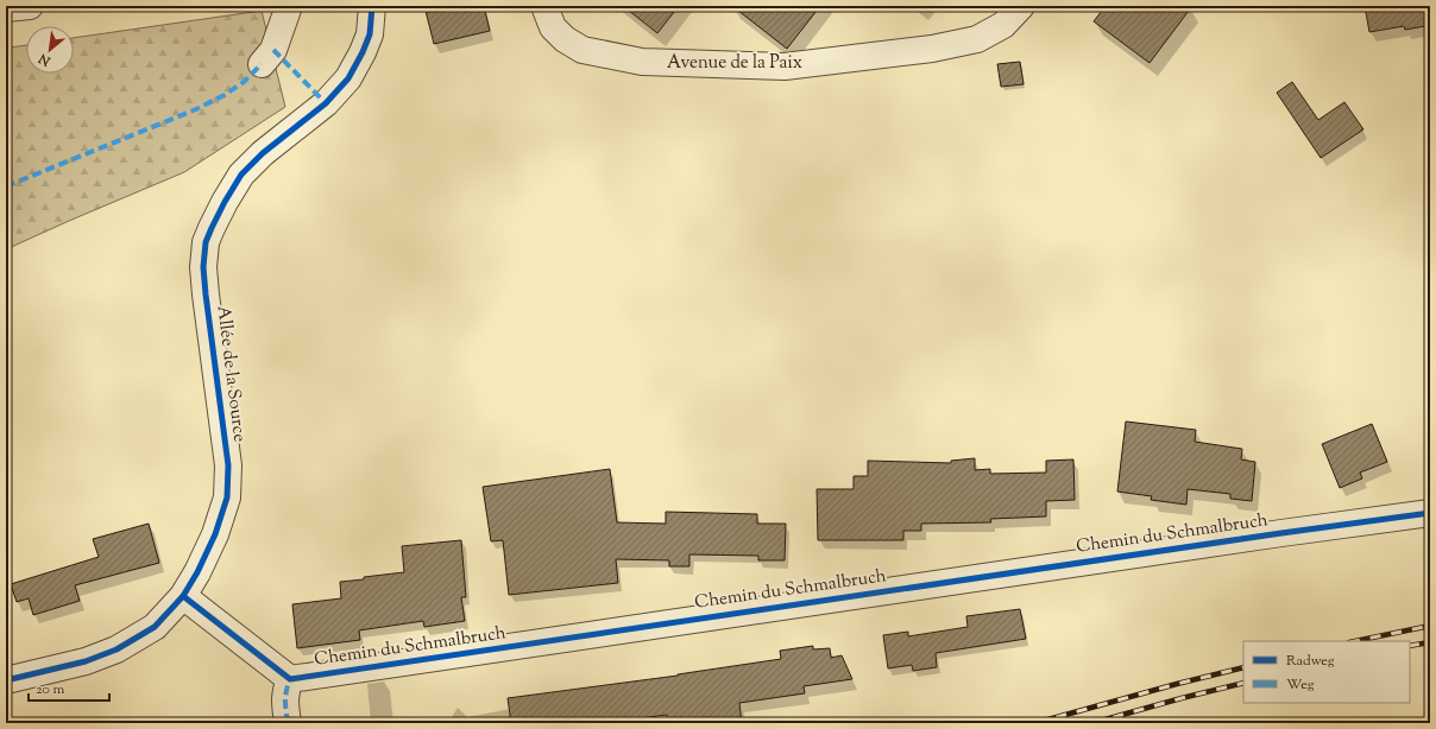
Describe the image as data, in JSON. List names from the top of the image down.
{
  "streets": {
    "street": ["Avenue de la Paix", "Allée de la Source", "Chemin du Schmalbruch"]
  },
  "legend": ["Radweg", "Weg"],
  "scale_bar": "20 m",
  "north": "bottom left"
}
